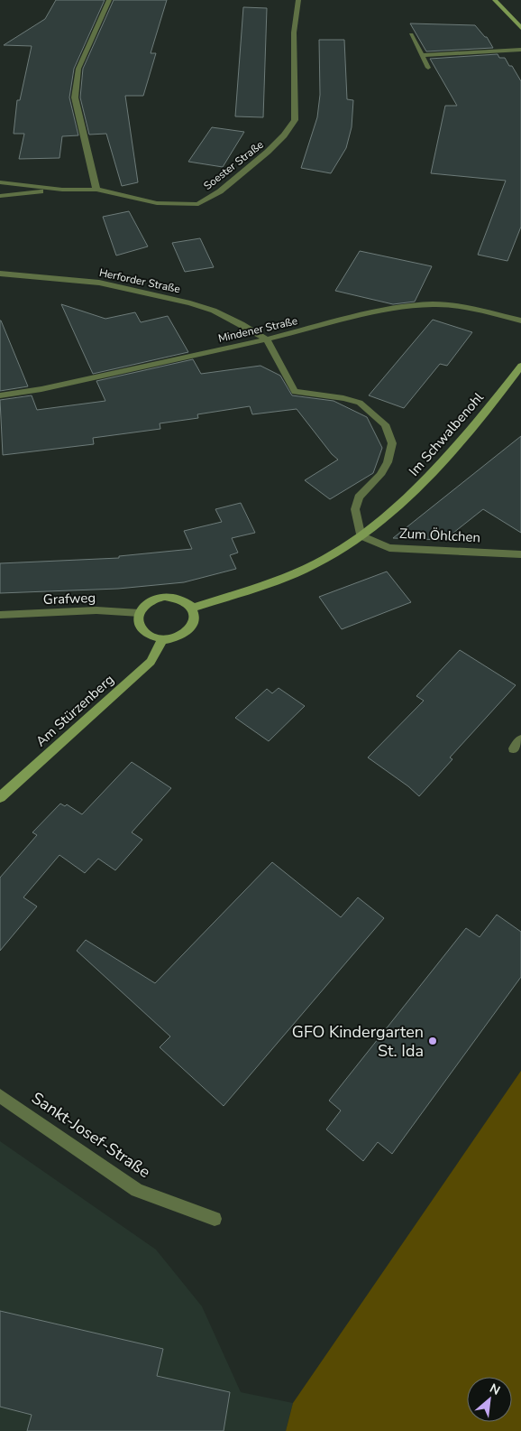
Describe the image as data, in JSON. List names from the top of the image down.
{
  "streets": {
    "street": [
      "Soester Straße",
      "Herforder Straße",
      "Mindener Straße",
      "Im Schwalbenohl",
      "Zum Öhlchen",
      "Grafweg",
      "Am Stürzenberg",
      "Sankt-Josef-Straße"
    ]
  },
  "crossings": [
    ["Herforder Straße", "Mindener Straße"],
    ["Im Schwalbenohl", "Zum Öhlchen"],
    ["Im Schwalbenohl", "Grafweg"],
    ["Im Schwalbenohl", "Am Stürzenberg"],
    ["Grafweg", "Am Stürzenberg"]
  ],
  "places": ["GFO Kindergarten St. Ida"],
  "north": "top right"
}
